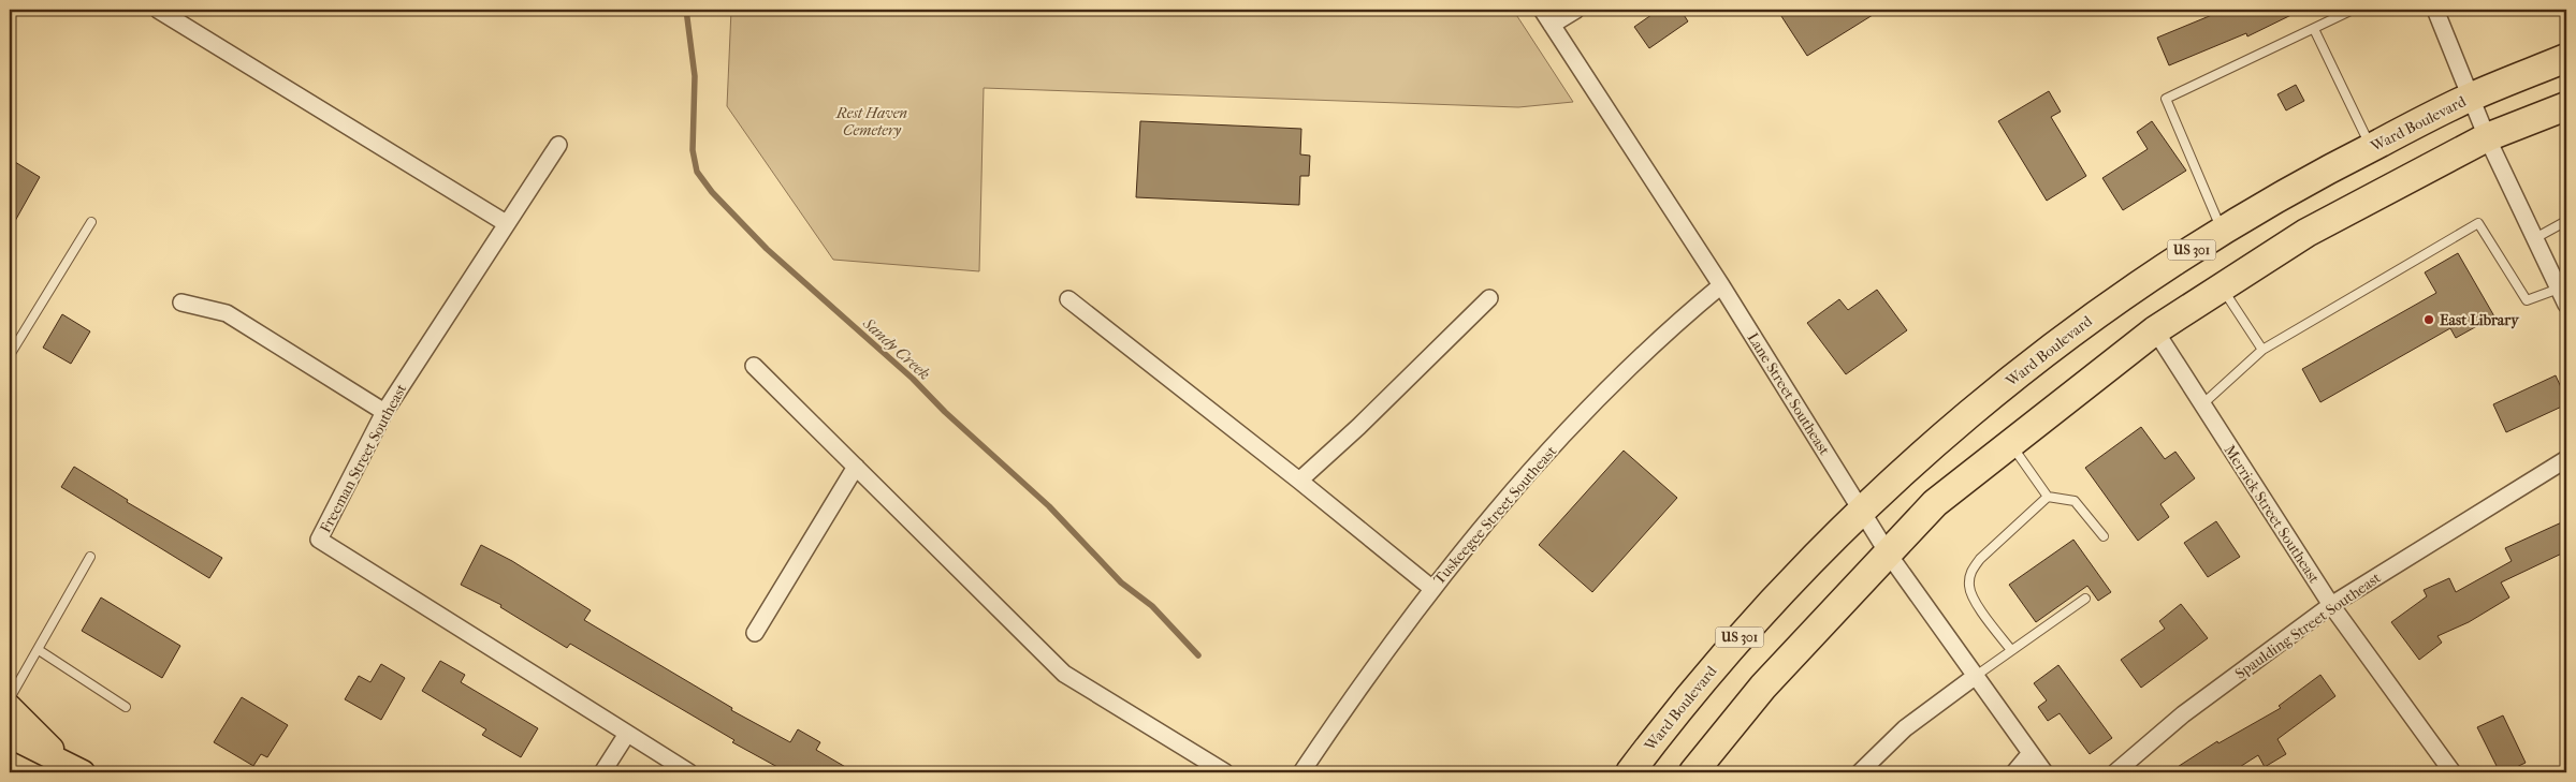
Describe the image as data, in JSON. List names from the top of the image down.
{
  "streets": {
    "highway": ["Ward Boulevard", "US 301"],
    "street": [
      "Lane Street Southeast",
      "Freeman Street Southeast",
      "Merrick Street Southeast",
      "Tuskeegee Street Southeast",
      "Spaulding Street Southeast"
    ]
  },
  "crossings": [
    ["Ward Boulevard", "Lane Street Southeast"],
    ["Ward Boulevard", "Merrick Street Southeast"],
    ["Lane Street Southeast", "Tuskeegee Street Southeast"],
    ["Merrick Street Southeast", "Spaulding Street Southeast"]
  ],
  "water": ["Sandy Creek"],
  "parks": ["Rest Haven Cemetery"],
  "places": ["East Library"]
}
